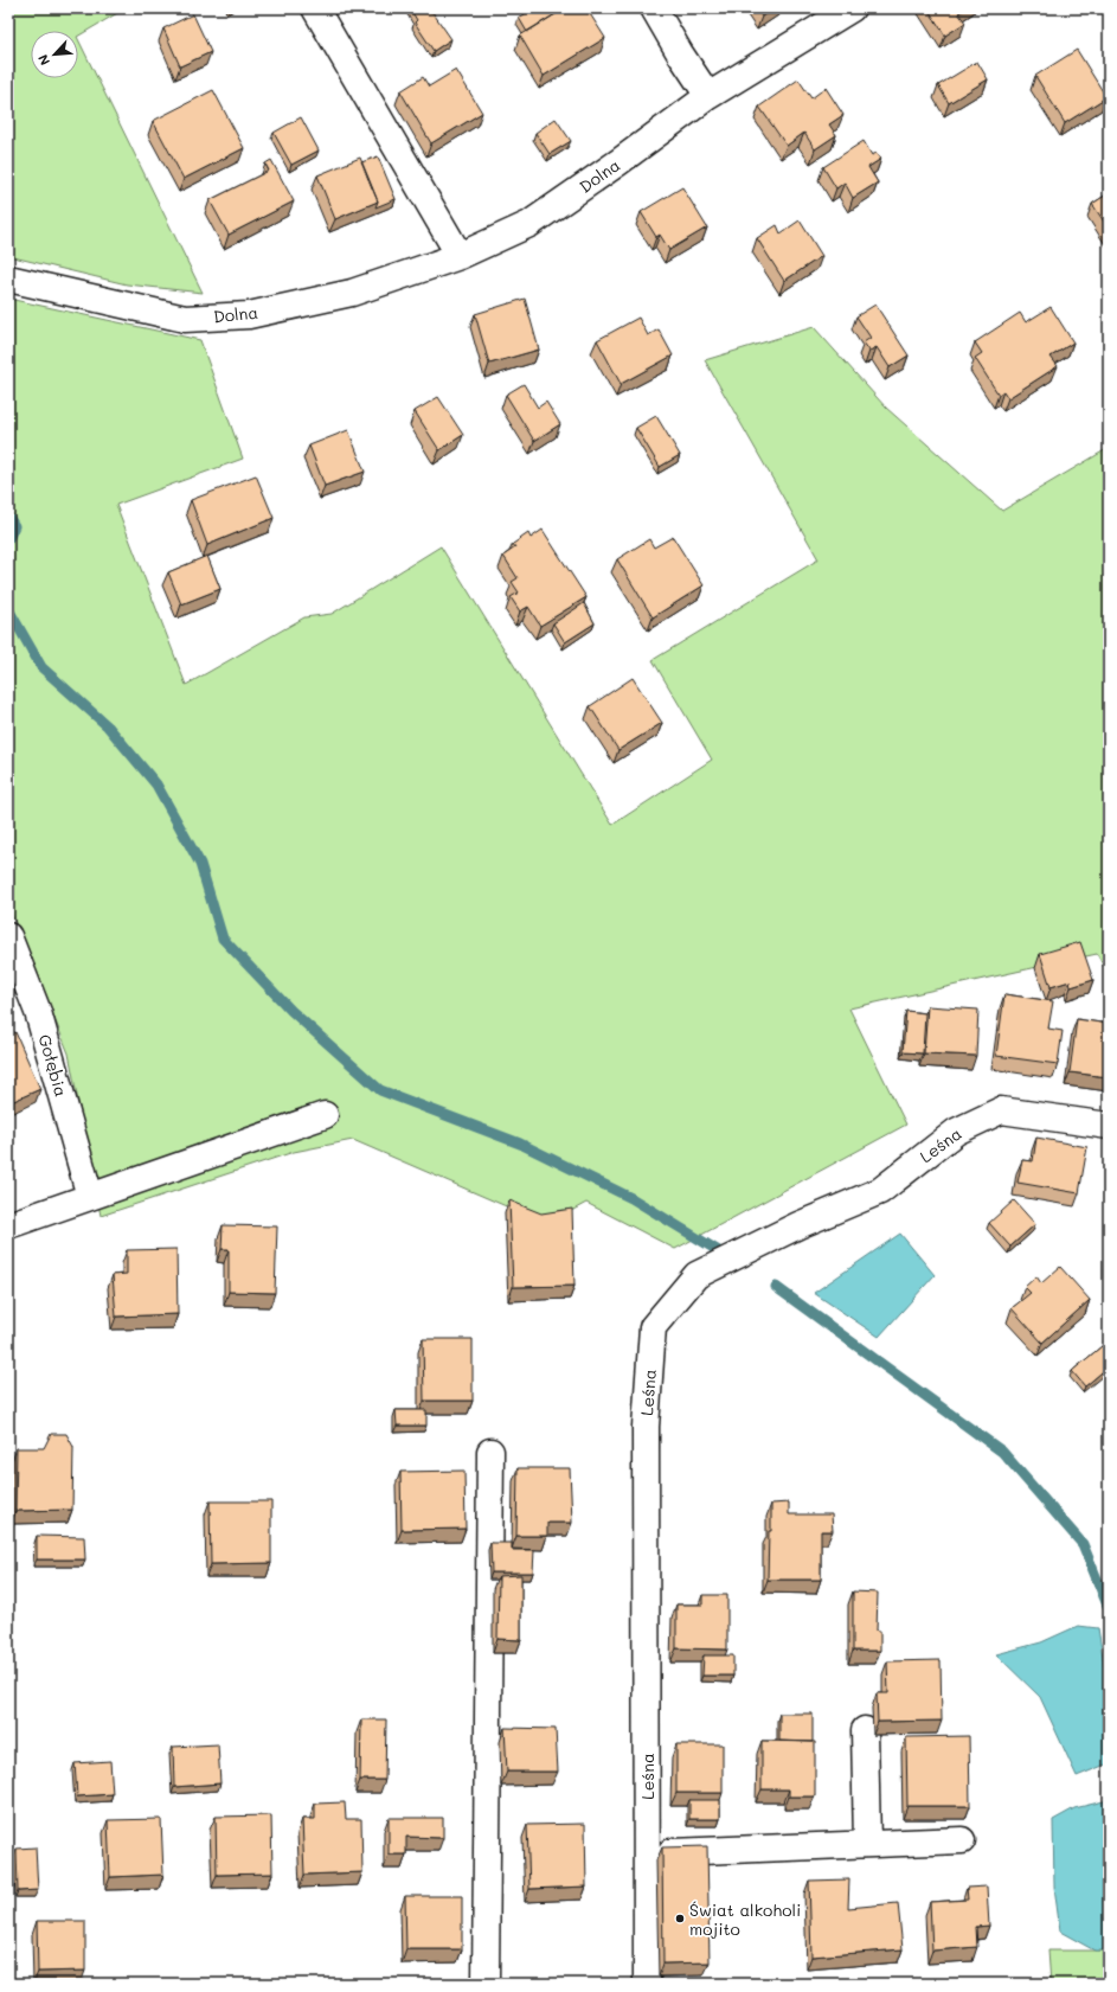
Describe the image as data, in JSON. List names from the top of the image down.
{
  "streets": {
    "street": ["Dolna", "Gołębia", "Leśna"]
  },
  "places": ["Świat alkoholi mojito"],
  "north": "bottom left"
}
